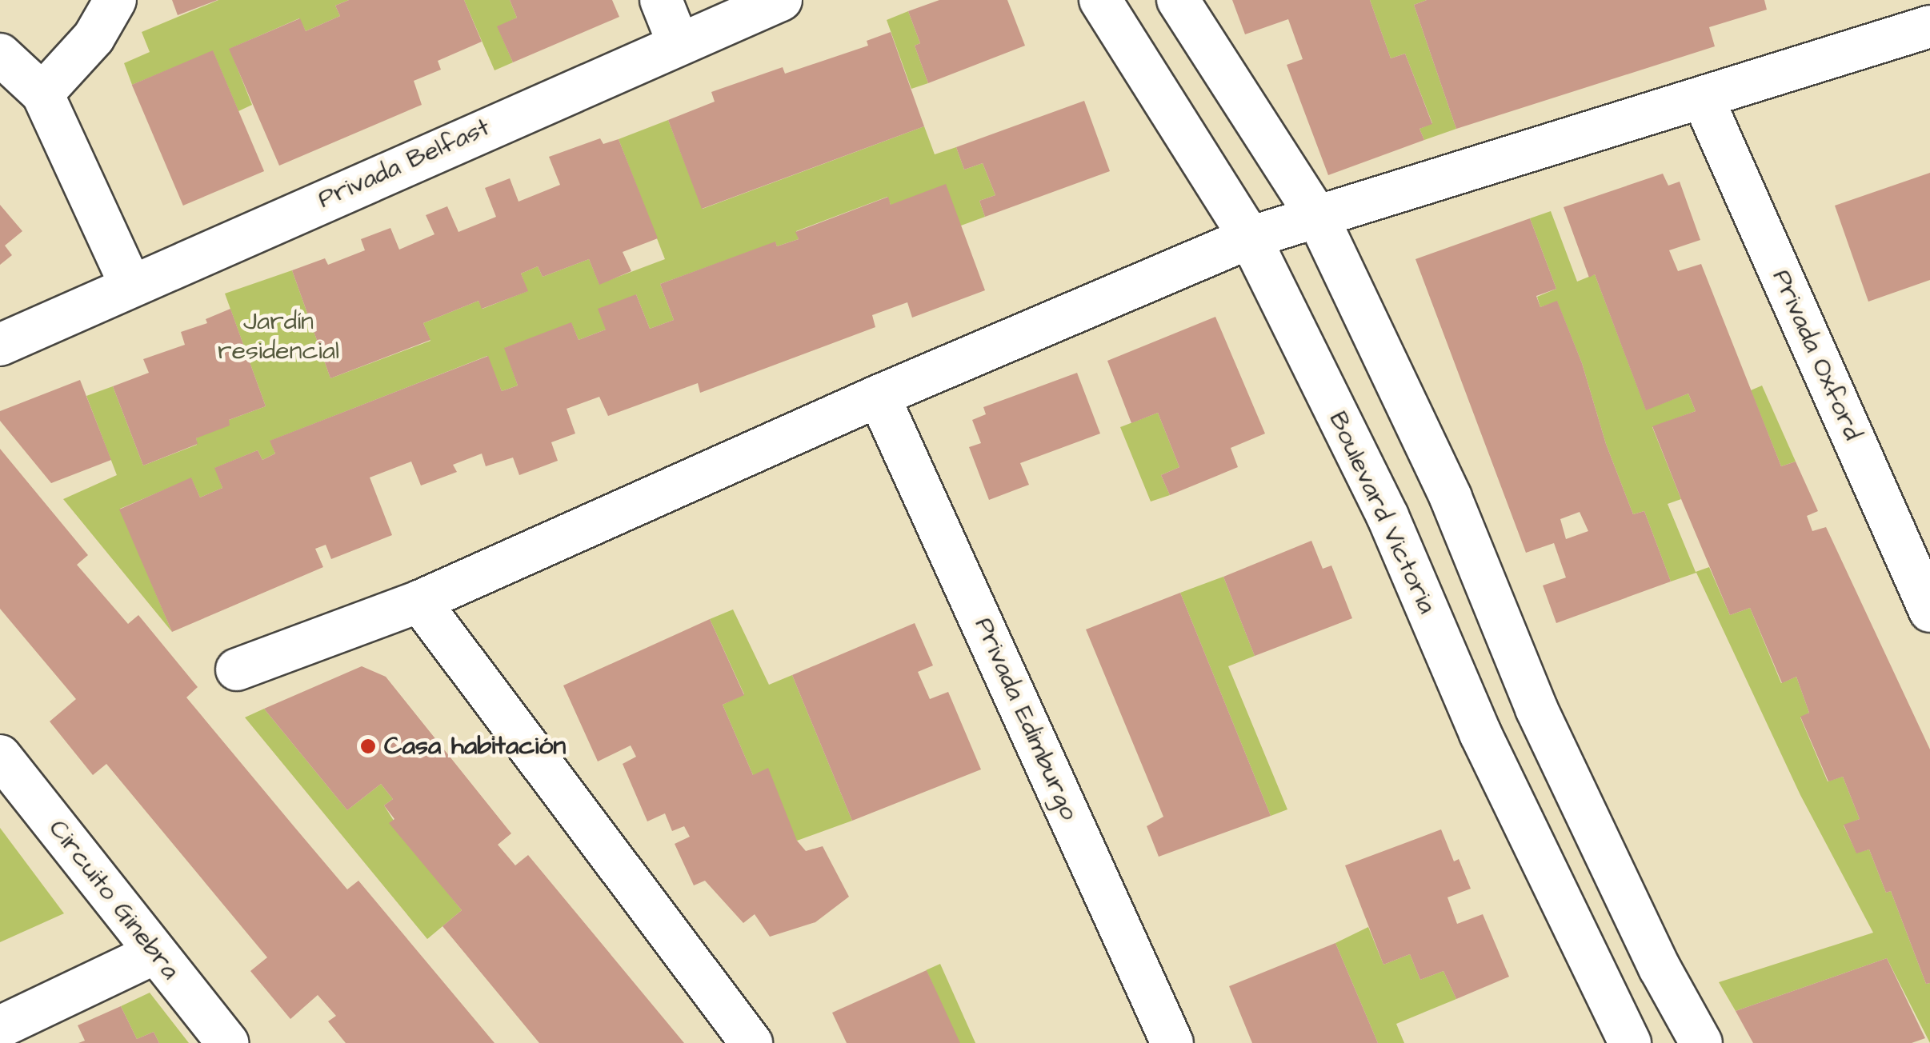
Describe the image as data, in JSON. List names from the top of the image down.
{
  "streets": {
    "street": [
      "Privada Belfast",
      "Privada Oxford",
      "Boulevard Victoria",
      "Privada Edimburgo",
      "Circuito Ginebra"
    ]
  },
  "parks": ["Jardín residencial"],
  "places": ["Casa habitación"]
}
